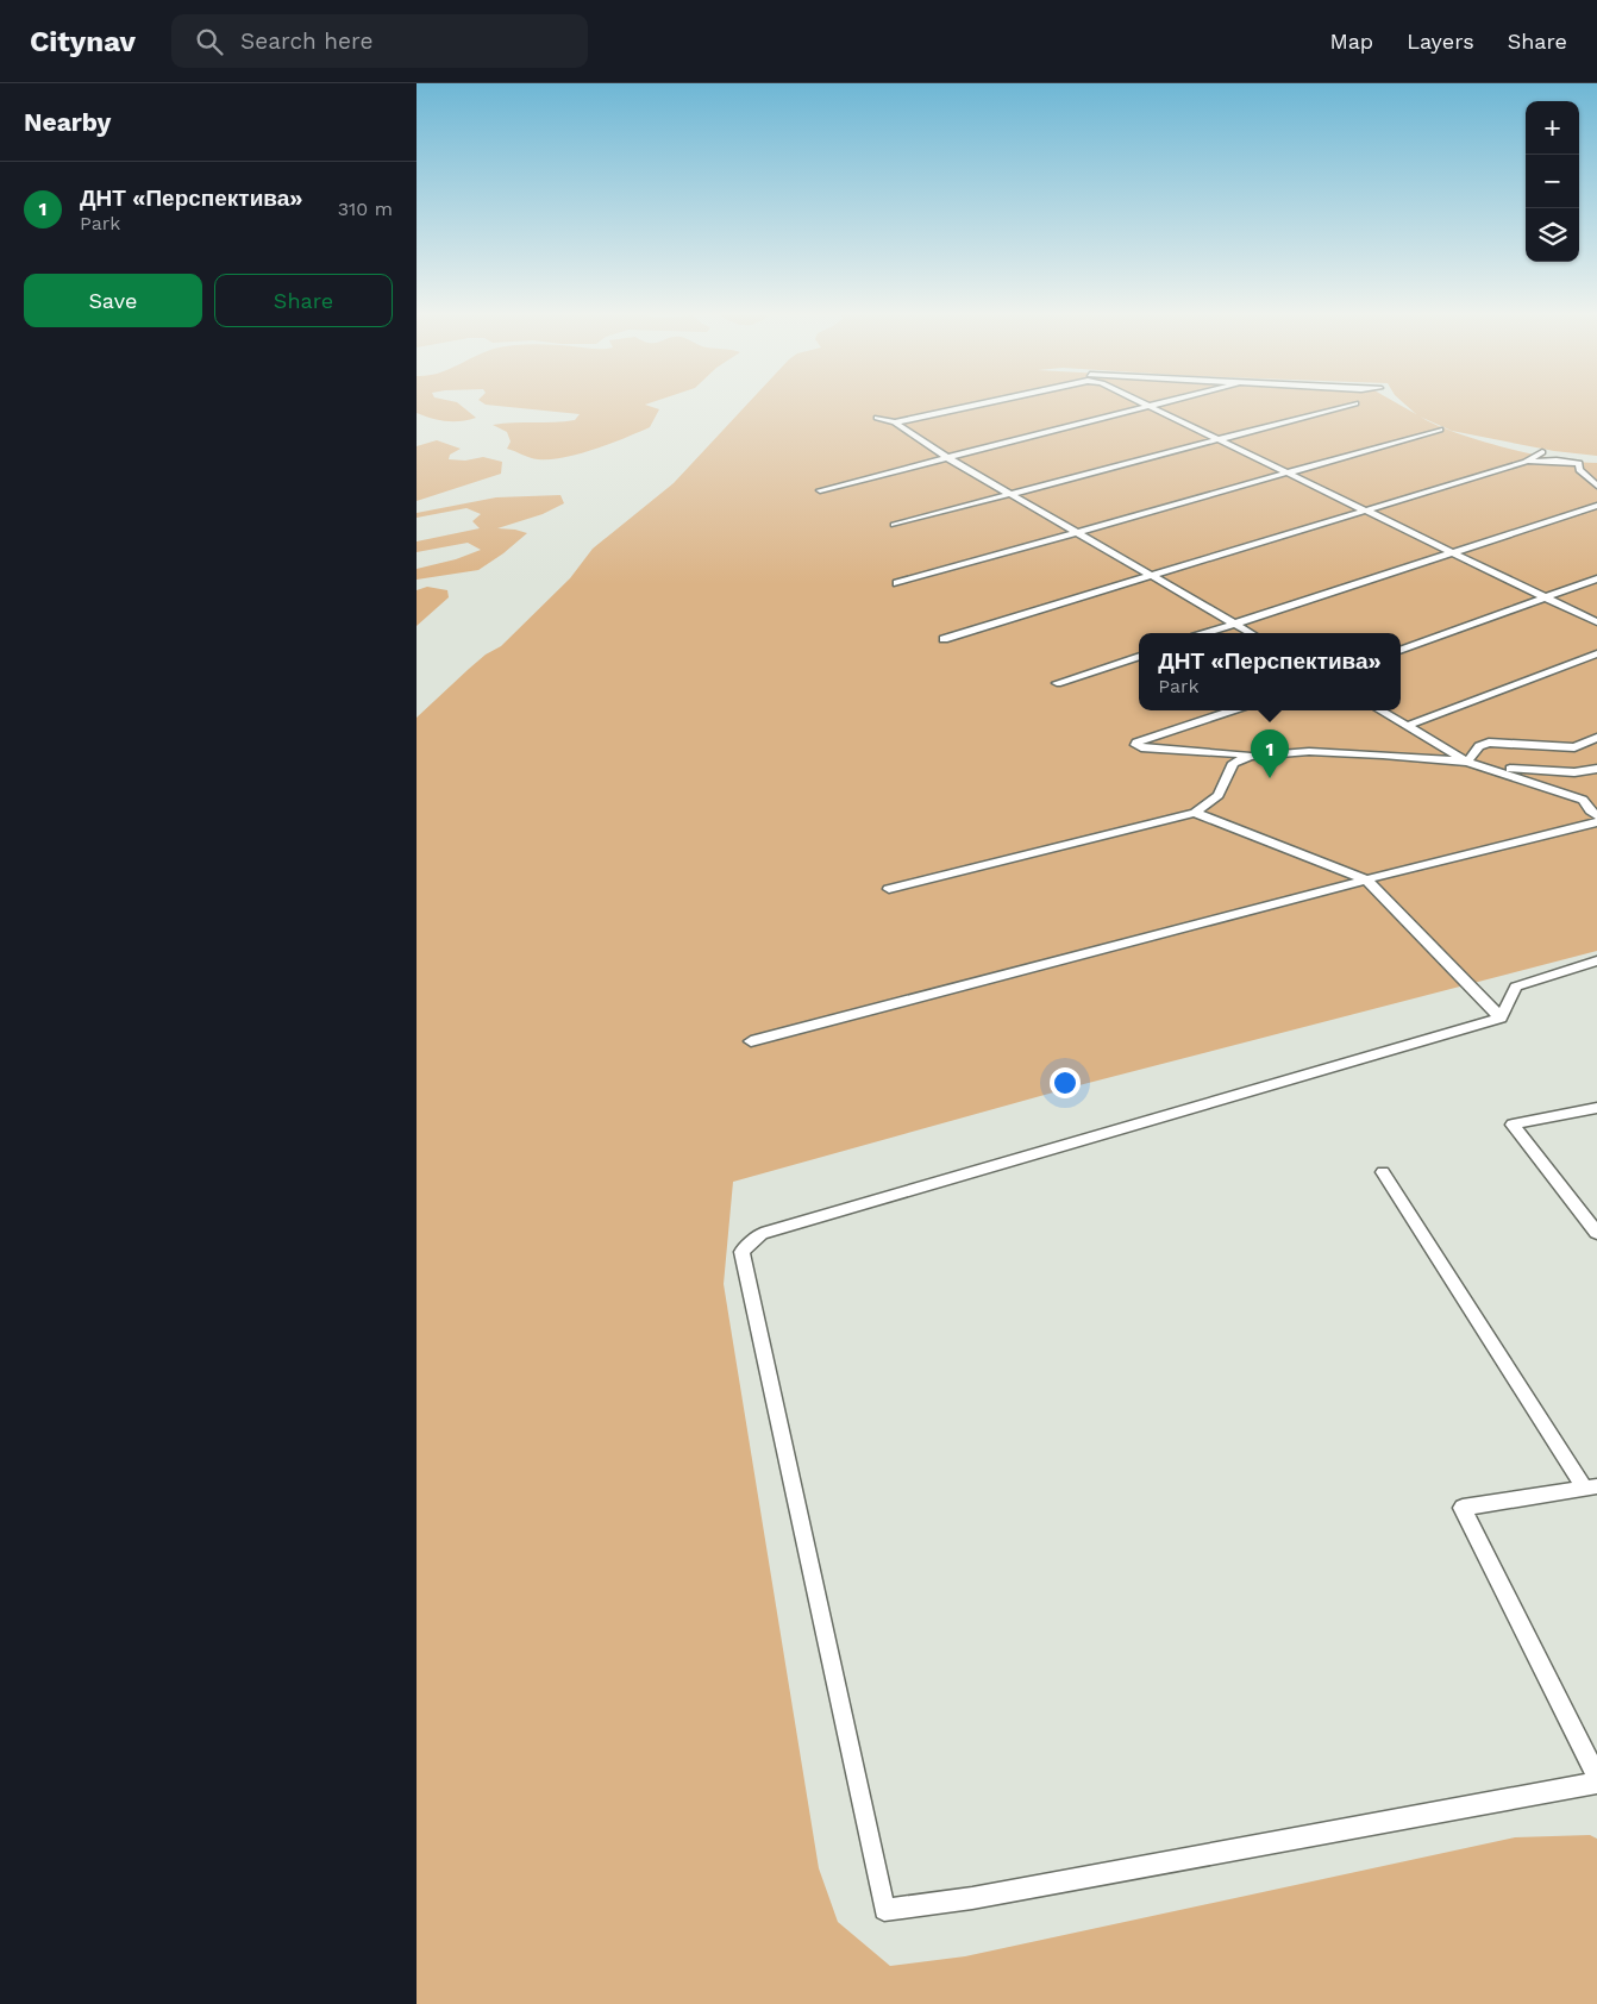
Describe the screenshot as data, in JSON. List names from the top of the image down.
{
  "page": {
    "header": "Citynav",
    "search": "Search here",
    "nav": ["Map", "Layers", "Share"],
    "heading": "Nearby",
    "map_buttons": ["+", "−"],
    "list": [
      {
        "mark": "1",
        "name": "ДНТ «Перспектива»",
        "note": "Park",
        "value": "310 m"
      }
    ],
    "buttons": ["Save", "Share"],
    "popup": ["ДНТ «Перспектива»", "Park"],
    "pins": "1"
  }
}
